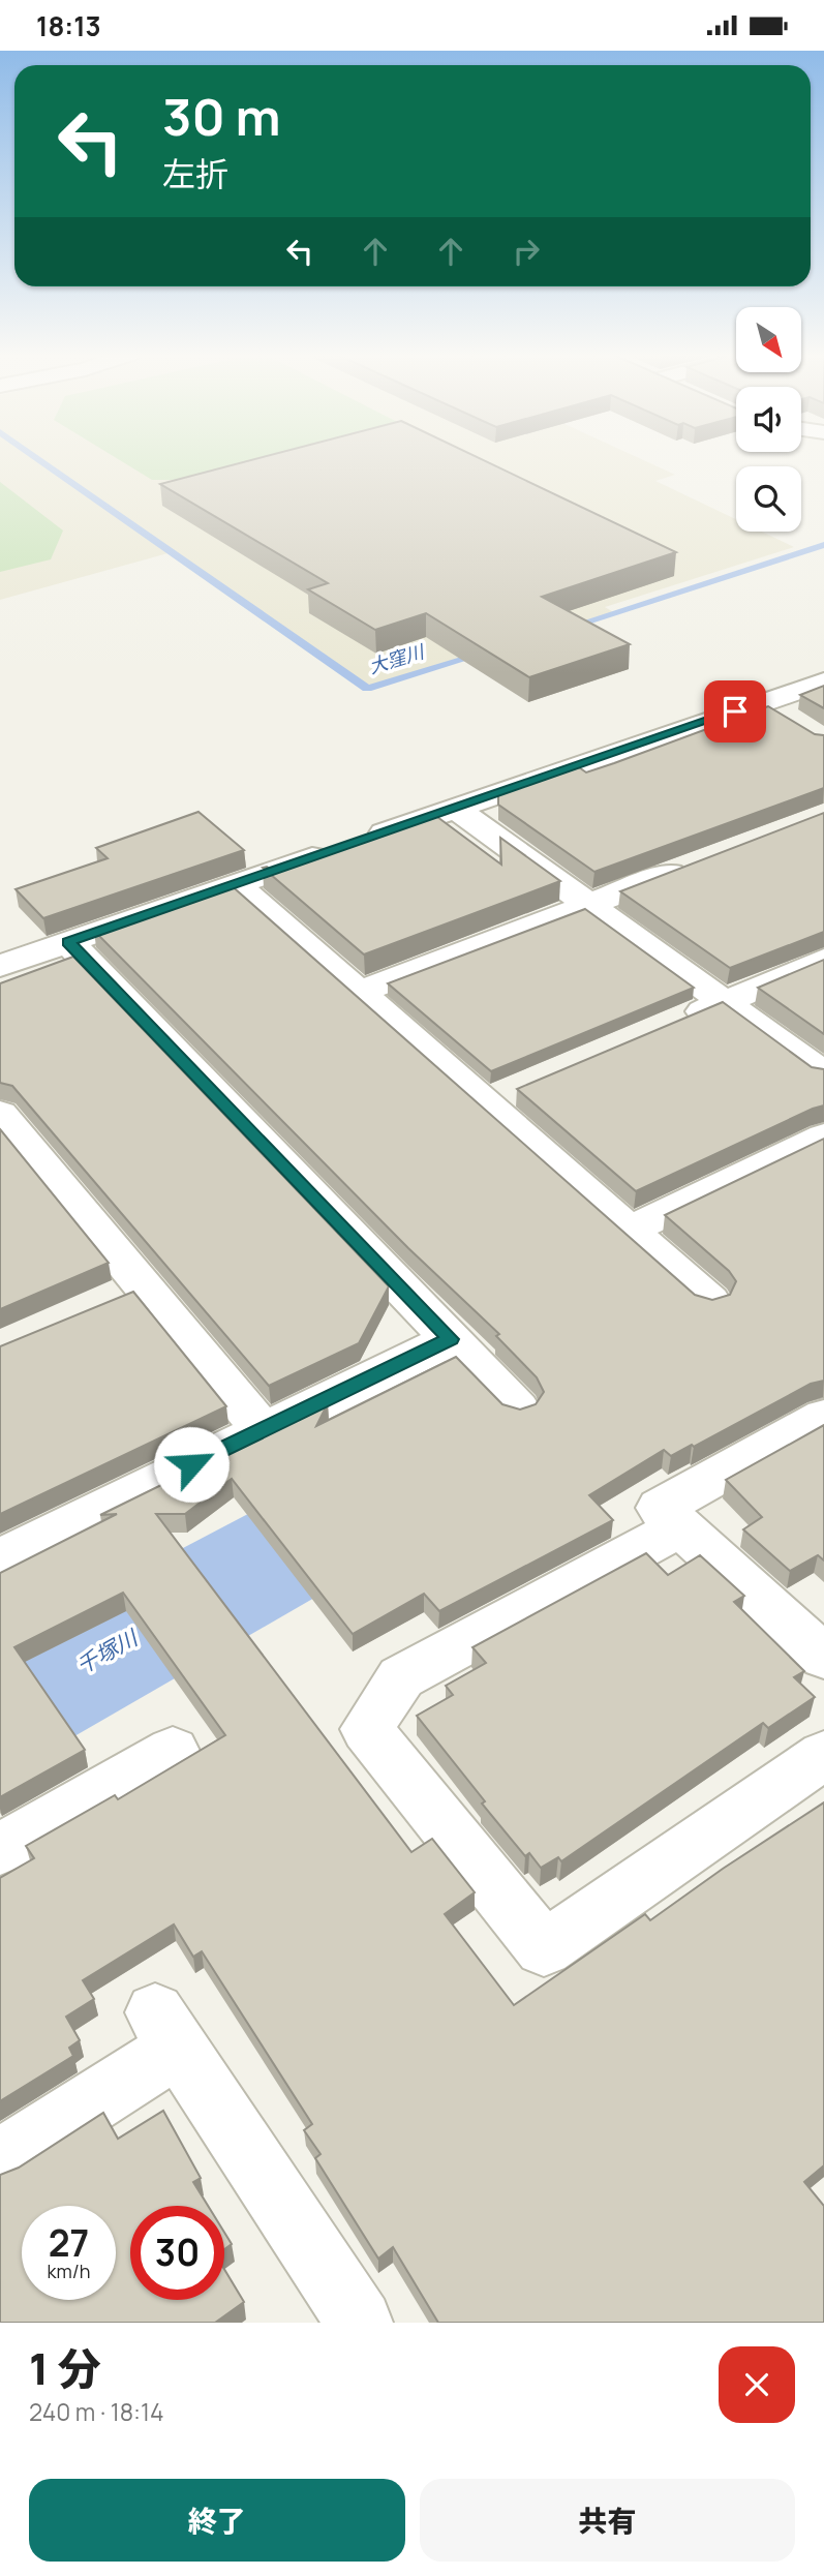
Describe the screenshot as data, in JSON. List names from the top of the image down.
{
  "water": ["大窪川", "千塚川"],
  "north": "bottom right",
  "page": {
    "status": "18:13",
    "turn": ["30 m", "左折"],
    "speed": "27 km/h",
    "limit": "30",
    "heading": ["1 分", "240 m · 18:14"],
    "buttons": ["終了", "共有"]
  }
}
